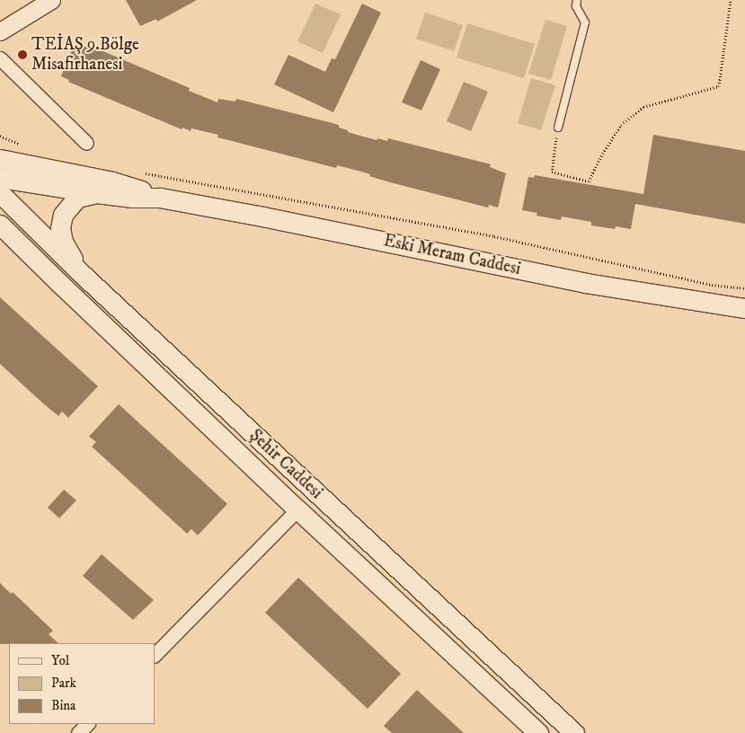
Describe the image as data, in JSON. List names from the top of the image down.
{
  "streets": {
    "main road": ["Eski Meram Caddesi", "Şehir Caddesi"]
  },
  "places": ["TEİAŞ 9.Bölge Misafirhanesi"],
  "legend": ["Yol", "Park", "Bina"]
}
